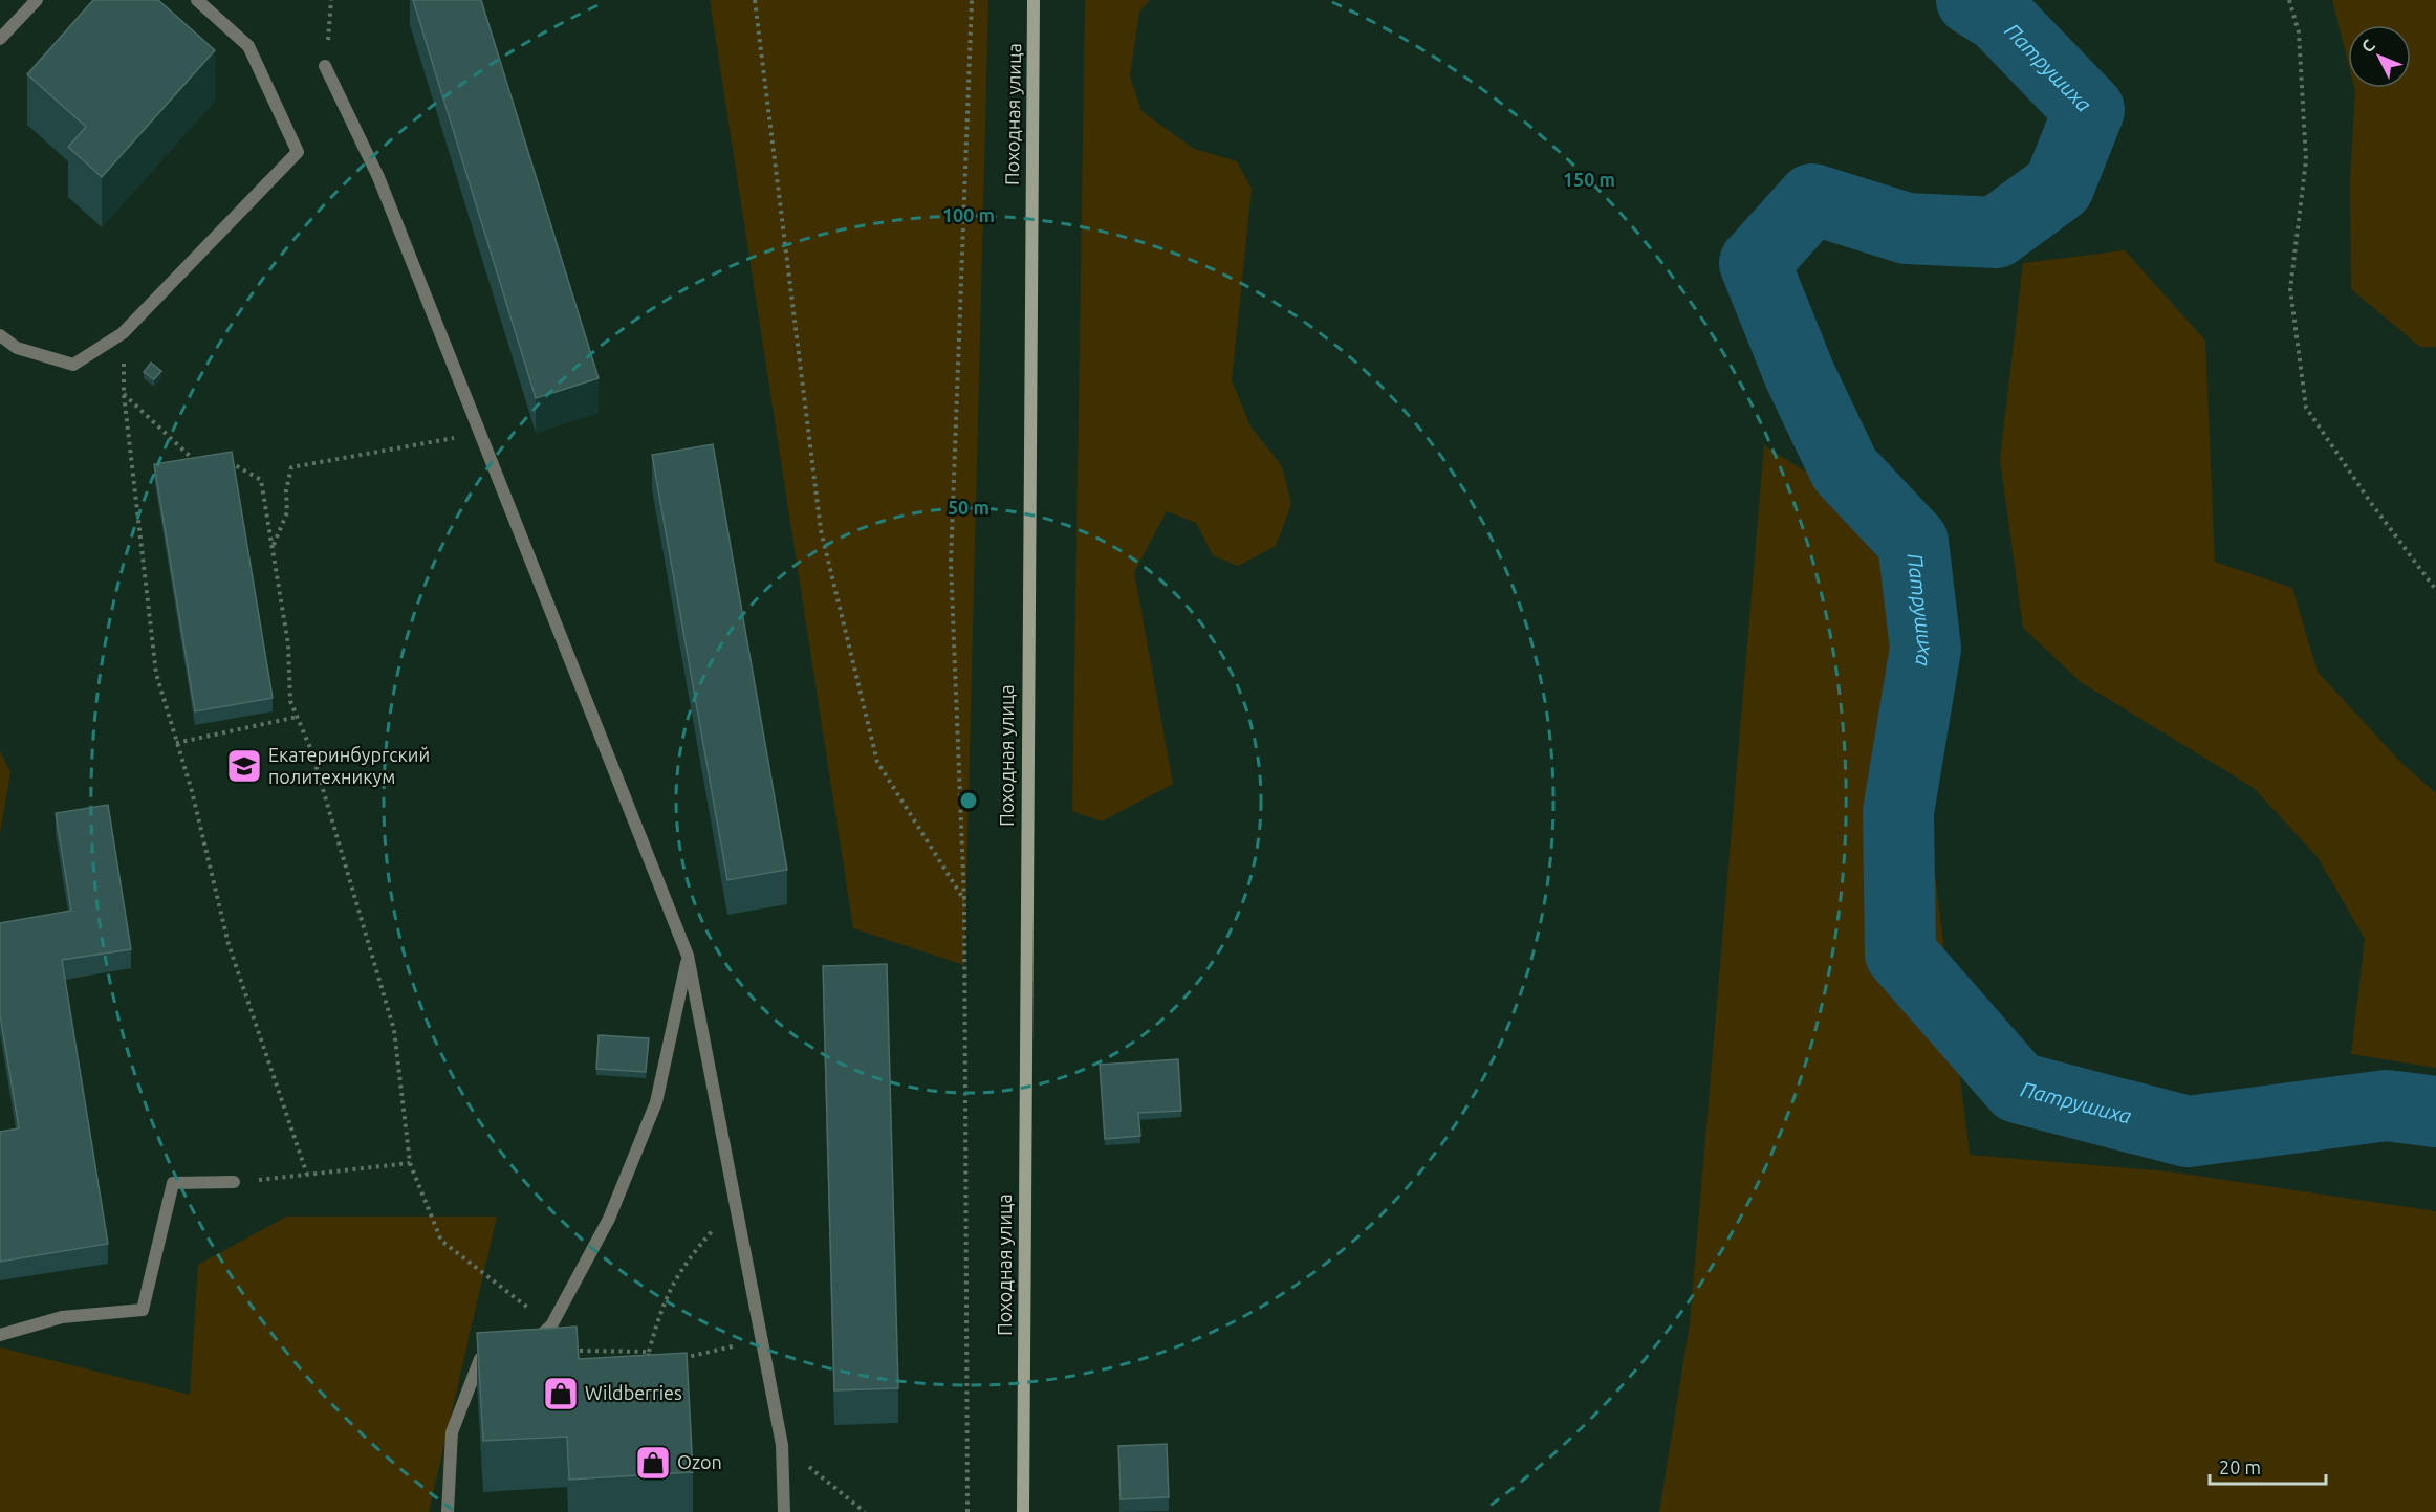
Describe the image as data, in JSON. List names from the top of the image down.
{
  "streets": {
    "main road": ["Походная улица"]
  },
  "water": ["Патрушиха"],
  "places": {
    "school or university": ["Екатеринбургский политехникум"],
    "shop": ["Wildberries", "Ozon"]
  },
  "scale_bar": "20 m",
  "north": "top left",
  "rings": ["150 m", "100 m", "50 m"]
}
